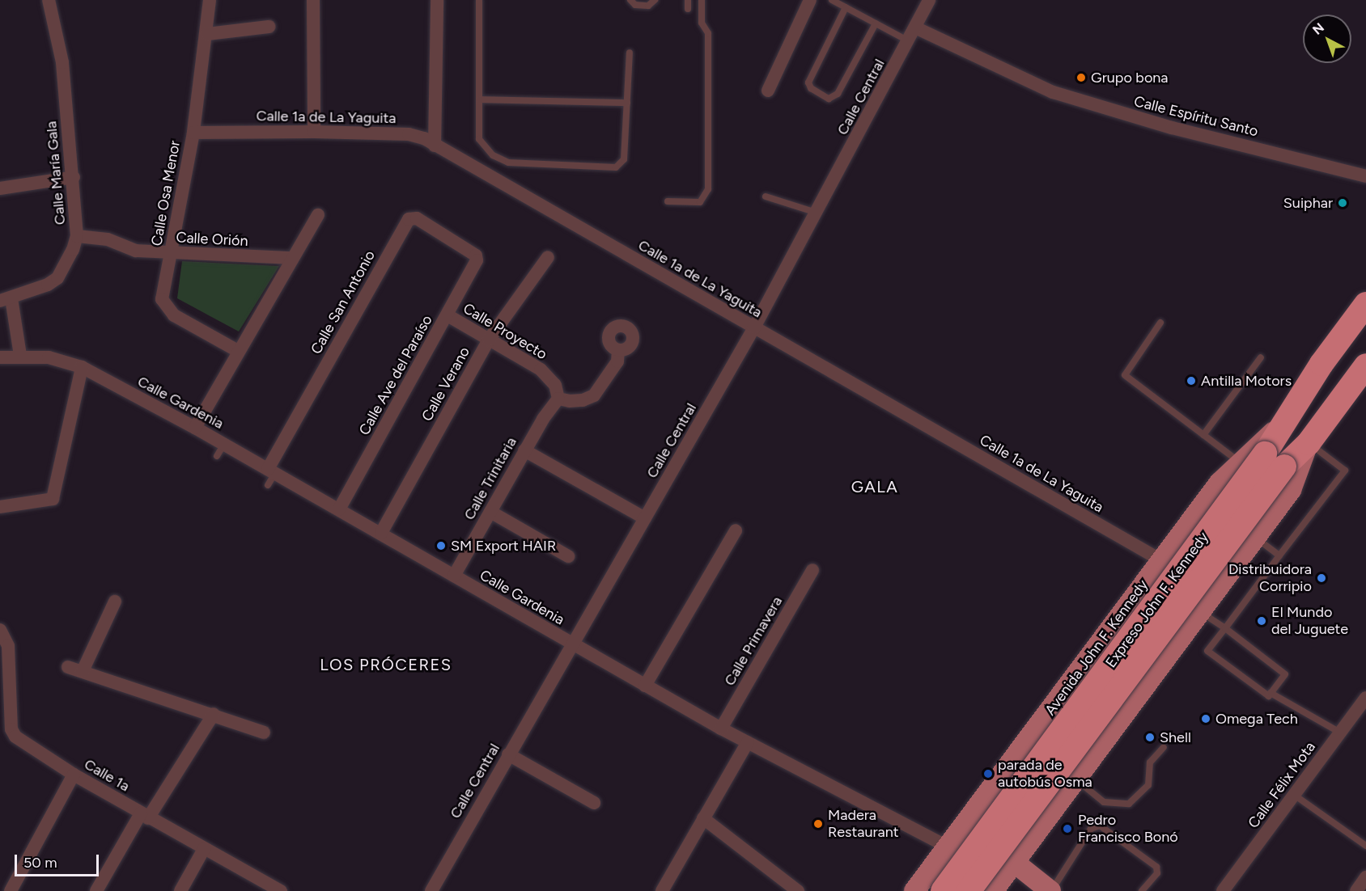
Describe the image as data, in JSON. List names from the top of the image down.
{
  "streets": {
    "highway": ["Expreso John F. Kennedy"],
    "main road": ["Avenida John F. Kennedy"],
    "street": [
      "Calle Central",
      "Calle Espíritu Santo",
      "Calle 1a de La Yaguita",
      "Calle María Gala",
      "Calle Osa Menor",
      "Calle Orión",
      "Calle San Antonio",
      "Calle Proyecto",
      "Calle Ave del Paraíso",
      "Calle Verano",
      "Calle Gardenia",
      "Calle Trinitaria",
      "Calle Primavera",
      "Calle 1a",
      "Calle Félix Mota"
    ]
  },
  "crossings": [
    ["Calle Central", "Calle Espíritu Santo"],
    ["Calle Central", "Calle 1a de La Yaguita"],
    ["Calle Central", "Calle Gardenia"],
    ["Calle 1a de La Yaguita", "Calle Osa Menor"],
    ["Calle 1a de La Yaguita", "Avenida John F. Kennedy"],
    ["Calle María Gala", "Calle Orión"],
    ["Calle Osa Menor", "Calle Orión"],
    ["Calle San Antonio", "Calle Ave del Paraíso"],
    ["Calle San Antonio", "Calle Gardenia"],
    ["Calle Proyecto", "Calle Ave del Paraíso"],
    ["Calle Proyecto", "Calle Verano"],
    ["Calle Proyecto", "Calle Trinitaria"],
    ["Calle Ave del Paraíso", "Calle Gardenia"],
    ["Calle Verano", "Calle Gardenia"],
    ["Calle Gardenia", "Calle Trinitaria"],
    ["Calle Gardenia", "Calle Primavera"],
    ["Calle Gardenia", "Avenida John F. Kennedy"],
    ["Expreso John F. Kennedy", "Avenida John F. Kennedy"]
  ],
  "districts": ["GALA", "LOS PRÓCERES"],
  "places": [
    "Grupo bona",
    "Suiphar",
    "Antilla Motors",
    "SM Export HAIR",
    "Distribuidora Corripio",
    "El Mundo del Juguete",
    "Omega Tech",
    "Shell",
    "parada de autobús Osma",
    "Madera Restaurant",
    "Pedro Francisco Bonó"
  ],
  "scale_bar": "50 m",
  "north": "top left"
}
